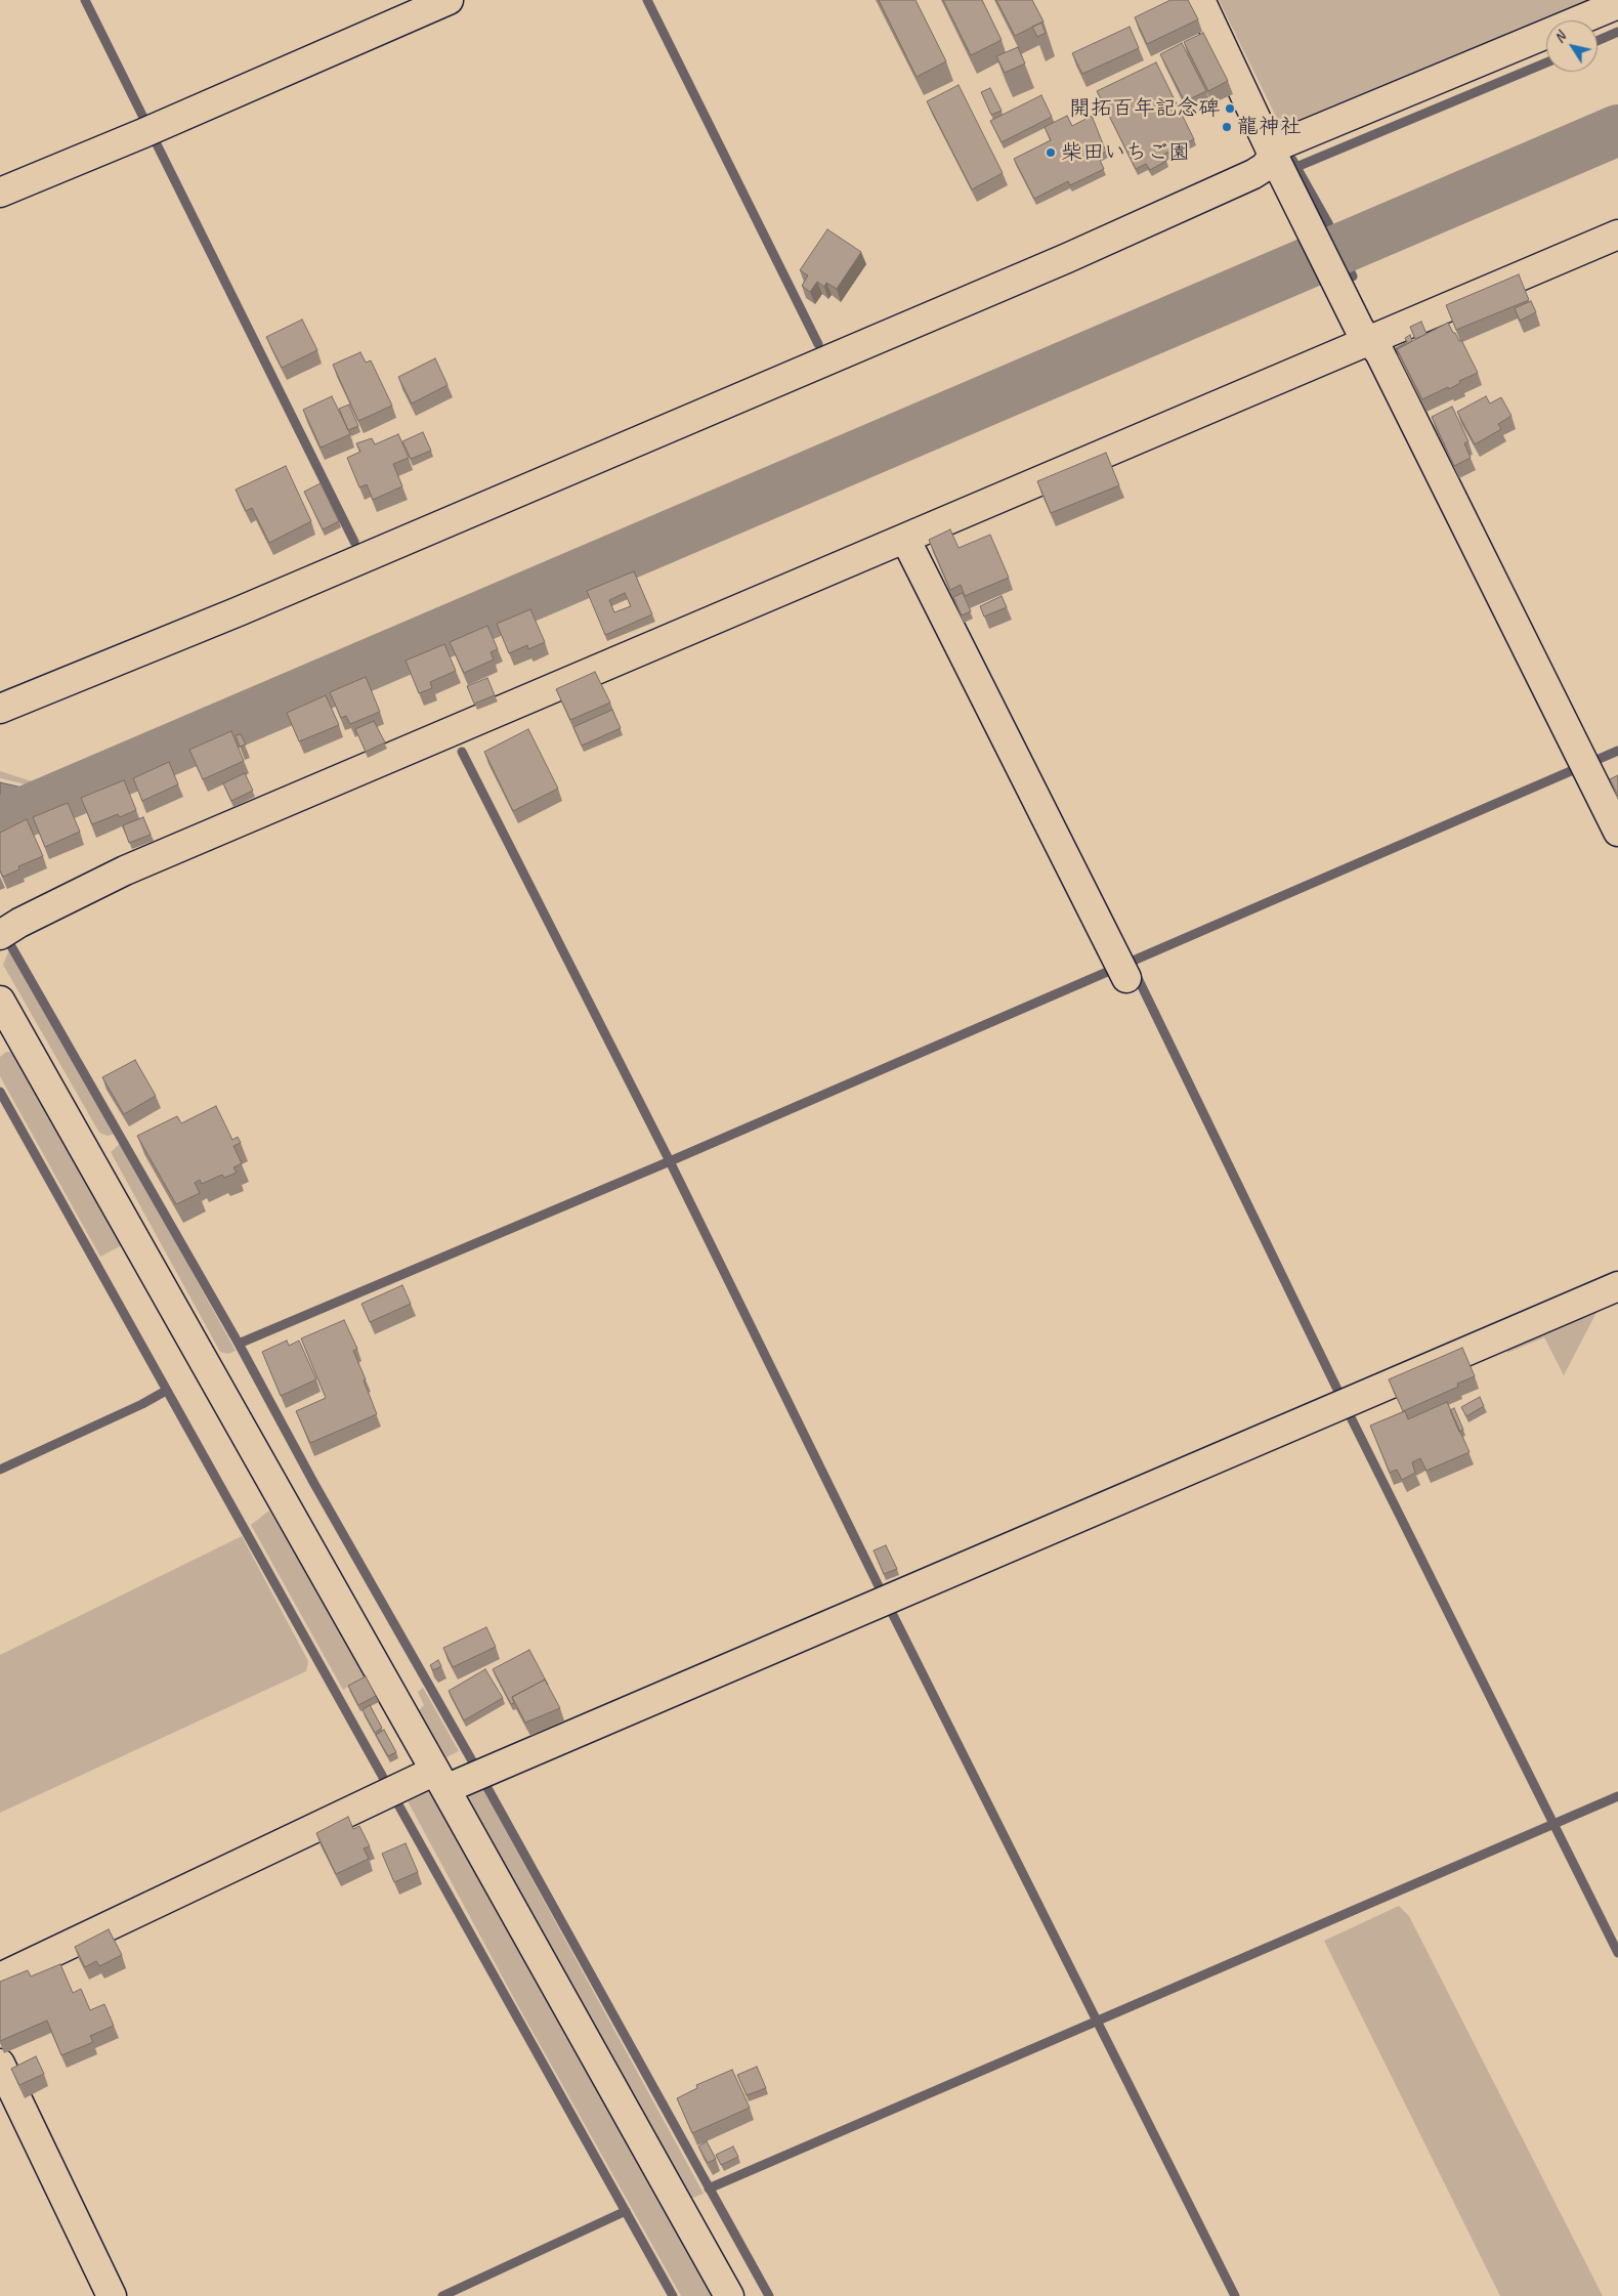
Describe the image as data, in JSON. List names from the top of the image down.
{
  "places": ["開拓百年記念碑", "龍神社", "柴田いちご園"],
  "north": "top left"
}
